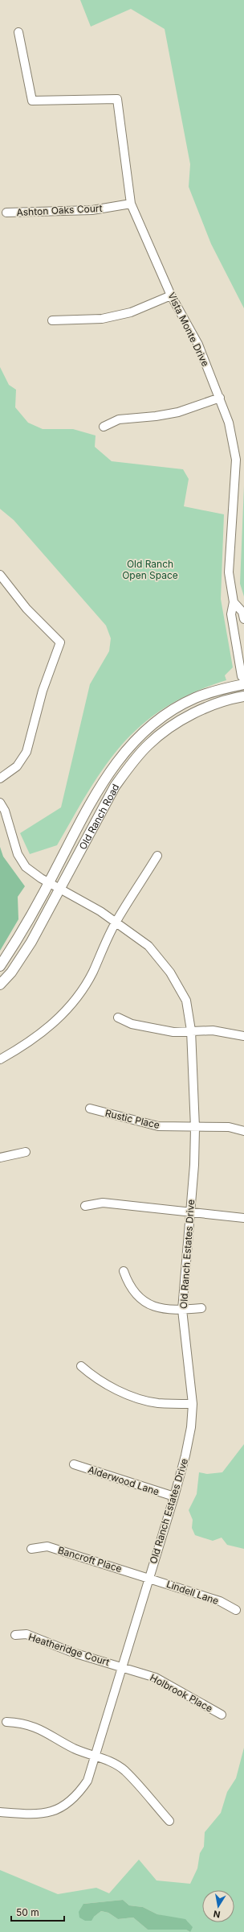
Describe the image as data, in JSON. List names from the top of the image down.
{
  "streets": {
    "street": [
      "Ashton Oaks Court",
      "Vista Monte Drive",
      "Old Ranch Road",
      "Rustic Place",
      "Old Ranch Estates Drive",
      "Alderwood Lane",
      "Bancroft Place",
      "Lindell Lane",
      "Heatheridge Court",
      "Holbrook Place"
    ]
  },
  "crossings": [
    ["Ashton Oaks Court", "Vista Monte Drive"],
    ["Old Ranch Road", "Old Ranch Estates Drive"],
    ["Rustic Place", "Old Ranch Estates Drive"],
    ["Old Ranch Estates Drive", "Alderwood Lane"],
    ["Old Ranch Estates Drive", "Bancroft Place"],
    ["Old Ranch Estates Drive", "Lindell Lane"],
    ["Old Ranch Estates Drive", "Heatheridge Court"],
    ["Old Ranch Estates Drive", "Holbrook Place"],
    ["Bancroft Place", "Lindell Lane"],
    ["Heatheridge Court", "Holbrook Place"]
  ],
  "parks": ["Old Ranch Open Space"],
  "scale_bar": "50 m",
  "north": "bottom"
}
